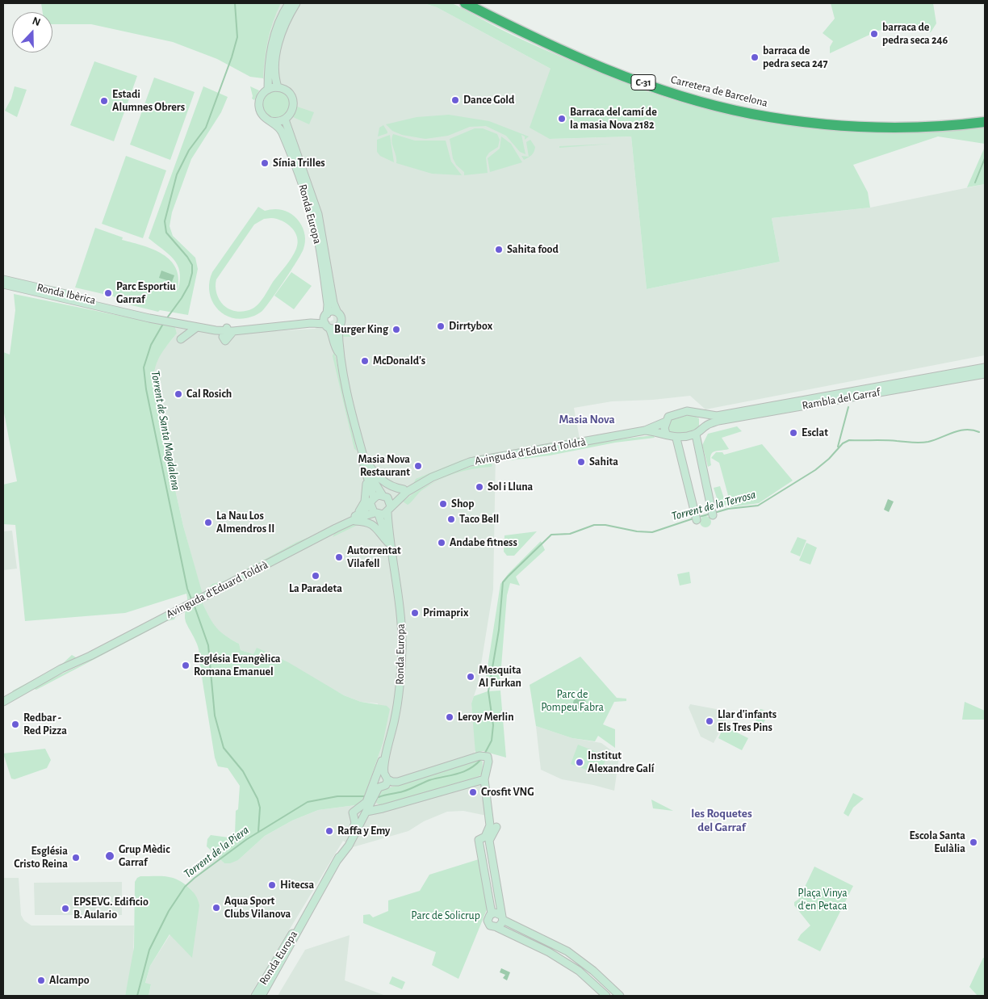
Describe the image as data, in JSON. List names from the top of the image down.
{
  "streets": {
    "highway": ["C-31", "Carretera de Barcelona"],
    "street": [
      "Ronda Europa",
      "Ronda Ibèrica",
      "Rambla del Garraf",
      "Avinguda d'Eduard Toldrà"
    ]
  },
  "crossings": [
    ["Ronda Europa", "Ronda Ibèrica"],
    ["Ronda Europa", "Avinguda d'Eduard Toldrà"]
  ],
  "districts": ["Masia Nova", "les Roquetes del Garraf"],
  "water": ["Torrent de Santa Magdalena", "Torrent de la Terrosa", "Torrent de la Piera"],
  "parks": ["Parc de Pompeu Fabra", "Plaça Vinya d'en Petaca", "Parc de Solicrup"],
  "places": [
    "barraca de pedra seca 246",
    "barraca de pedra seca 247",
    "Dance Gold",
    "Estadi Alumnes Obrers",
    "Barraca del camí de la masia Nova 2182",
    "Sínia Trilles",
    "Sahita food",
    "Parc Esportiu Garraf",
    "Dirrtybox",
    "Burger King",
    "McDonald's",
    "Cal Rosich",
    "Esclat",
    "Sahita",
    "Masia Nova Restaurant",
    "Sol i Lluna",
    "Shop",
    "Taco Bell",
    "La Nau Los Almendros II",
    "Andabe fitness",
    "Autorrentat Vilafell",
    "La Paradeta",
    "Primaprix",
    "Església Evangèlica Romana Emanuel",
    "Mesquita Al Furkan",
    "Leroy Merlin",
    "Llar d'infants Els Tres Pins",
    "Redbar - Red Pizza",
    "Institut Alexandre Galí",
    "Crosfit VNG",
    "Raffa y Emy",
    "Escola Santa Eulàlia",
    "Grup Mèdic Garraf",
    "Església Cristo Reina",
    "Hitecsa",
    "Aqua Sport Clubs Vilanova",
    "EPSEVG. Edificio B. Aulario",
    "Alcampo"
  ],
  "north": "top"
}
